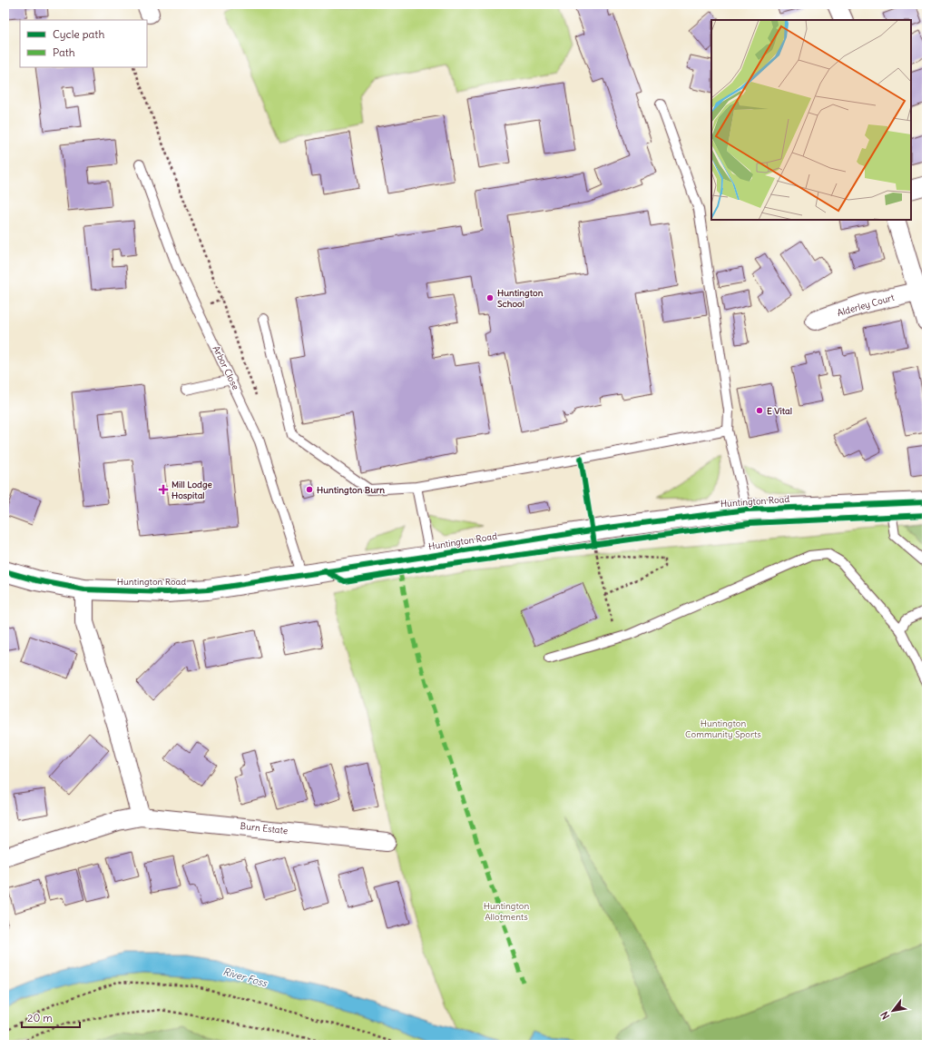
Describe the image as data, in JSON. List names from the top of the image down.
{
  "streets": {
    "street": ["Alderley Court", "Huntington Road", "Burn Estate"],
    "lane": ["Arbor Close"]
  },
  "crossings": [
    ["Arbor Close", "Huntington Road"]
  ],
  "water": ["River Foss"],
  "parks": ["Huntington Community Sports", "Huntington Allotments"],
  "places": {
    "other": ["Huntington School", "E Vital", "Huntington Burn"],
    "health": ["Mill Lodge Hospital"]
  },
  "legend": ["Cycle path", "Path"],
  "scale_bar": "20 m",
  "north": "bottom left"
}
